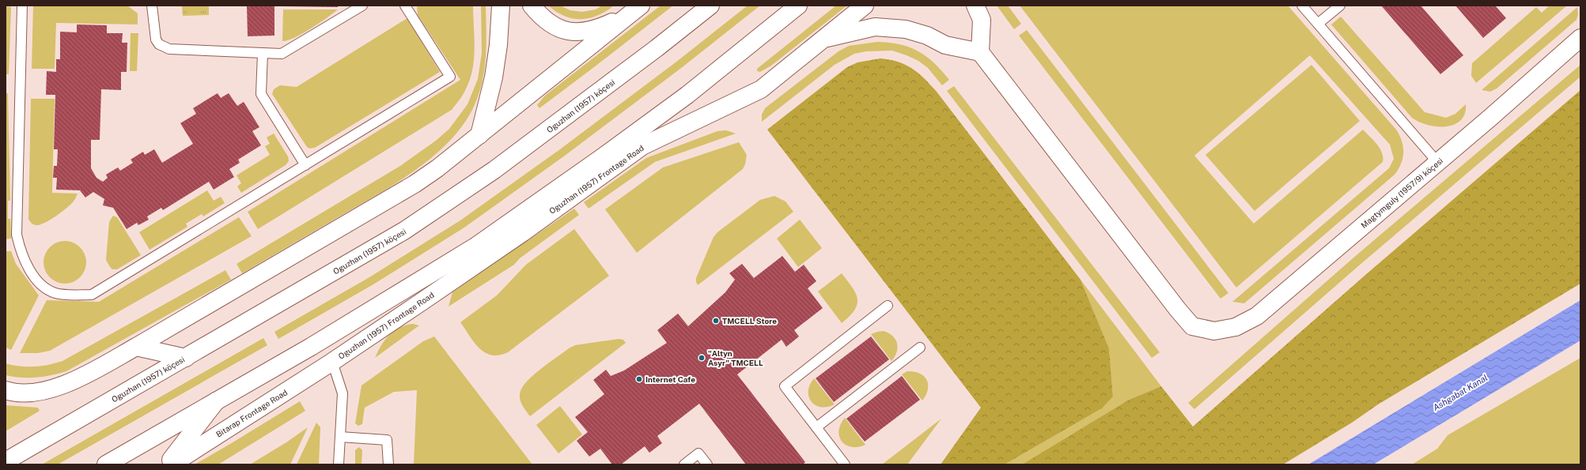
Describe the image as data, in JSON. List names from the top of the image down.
{
  "streets": {
    "street": [
      "Oguzhan (1957) köçesi",
      "Oguzhan (1957) Frontage Road",
      "Magtymguly (1957/9) köçesi",
      "Bitarap Frontage Road"
    ]
  },
  "crossings": [
    ["Oguzhan (1957) Frontage Road", "Bitarap Frontage Road"]
  ],
  "water": ["Ashgabat Kanal"],
  "places": ["TMCELL Store", "\"Altyn Asyr\" TMCELL", "Internet Cafe"]
}
